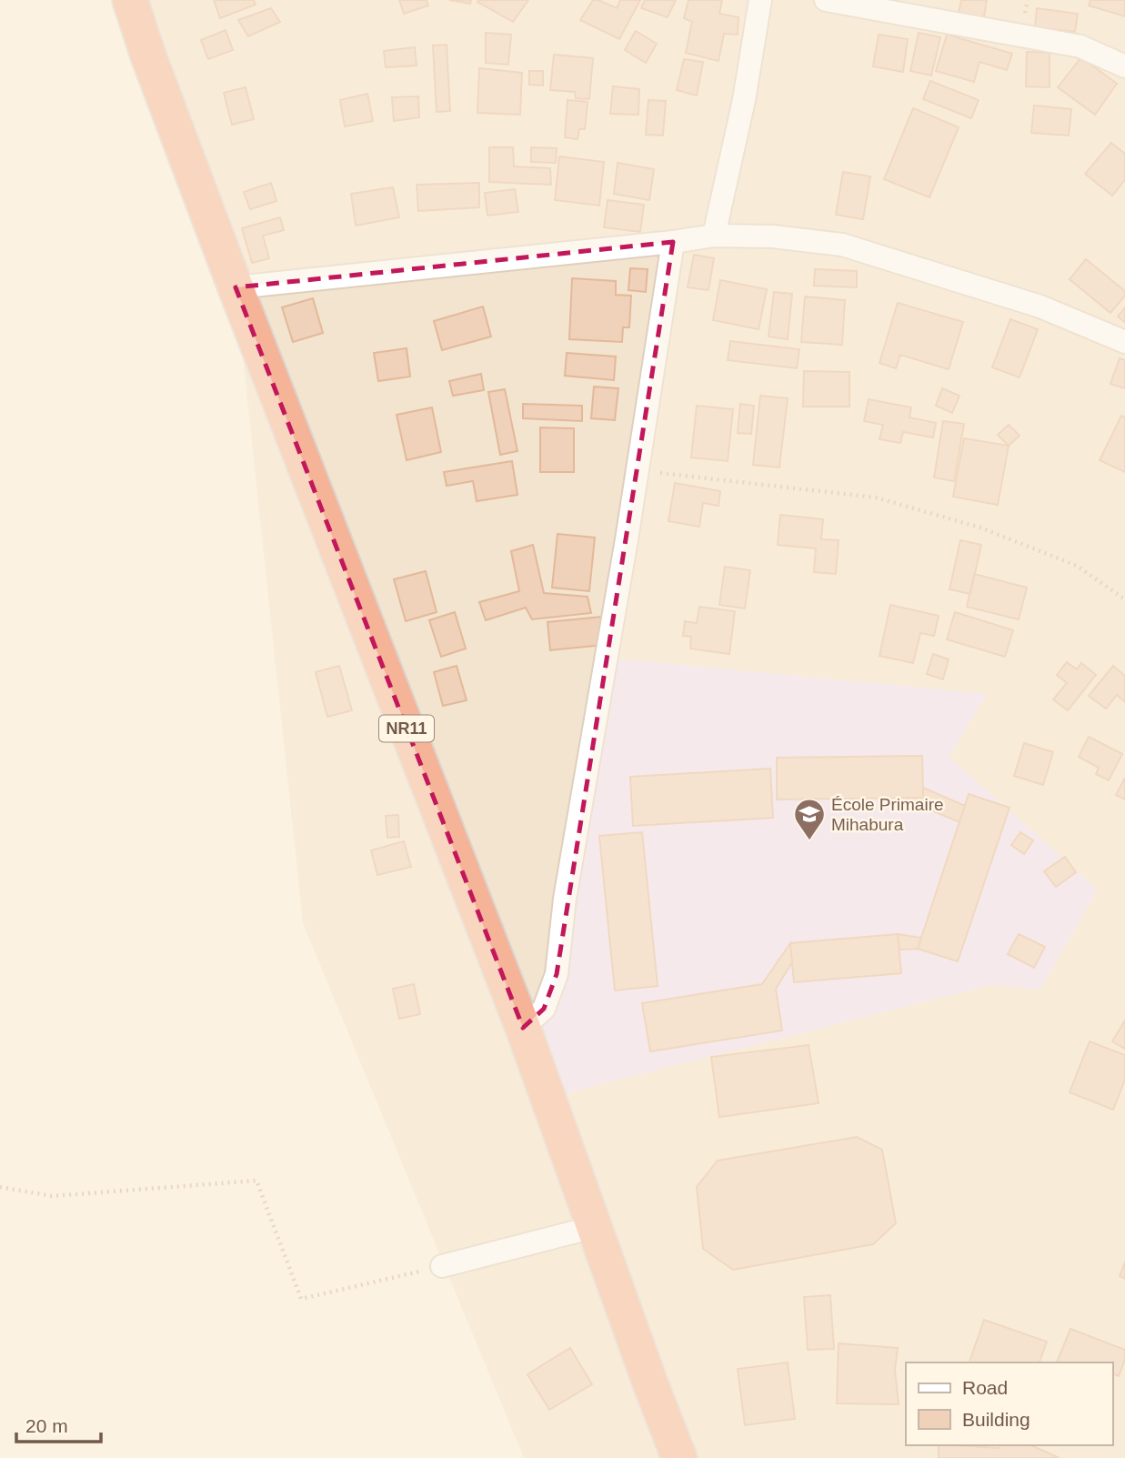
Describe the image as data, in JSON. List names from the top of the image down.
{
  "streets": {
    "highway": ["NR11"]
  },
  "places": {
    "school or university": ["École Primaire Mihabura"]
  },
  "legend": ["Road", "Building"],
  "scale_bar": "20 m"
}
